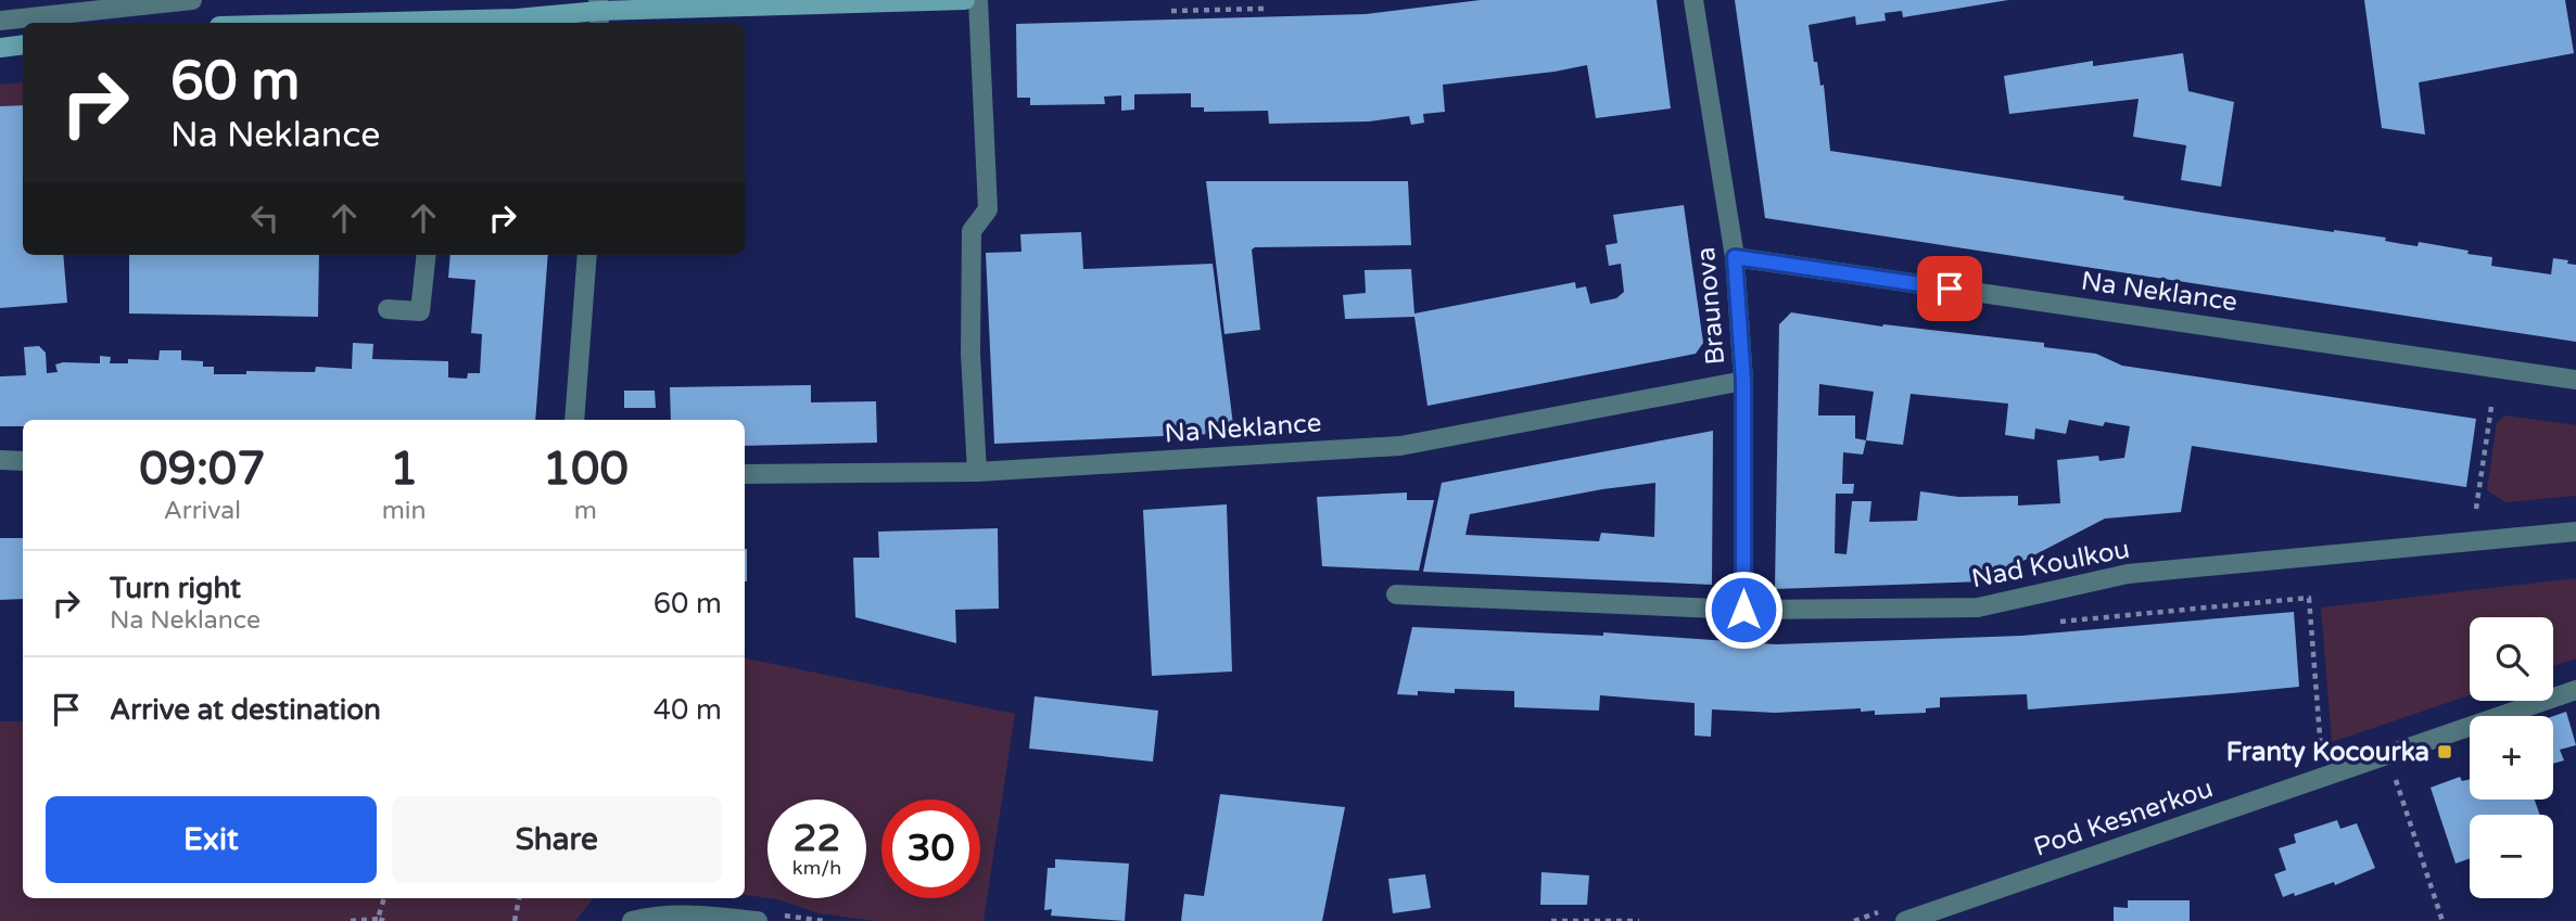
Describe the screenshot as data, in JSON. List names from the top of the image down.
{
  "streets": {
    "street": [
      "Na Neklance",
      "Braunova",
      "Nad Koulkou",
      "Pod Kesnerkou"
    ]
  },
  "crossings": [
    ["Na Neklance", "Braunova"],
    ["Braunova", "Nad Koulkou"]
  ],
  "places": {
    "transit": ["Franty Kocourka"]
  },
  "page": {
    "turn": ["60 m", "Na Neklance"],
    "eta": [
      "09:07",
      "Arrival",
      "1",
      "min",
      "100",
      "m"
    ],
    "list": [
      {
        "name": "Turn right",
        "note": "Na Neklance",
        "value": "60 m"
      },
      {
        "name": "Arrive at destination",
        "value": "40 m"
      }
    ],
    "map_buttons": ["+", "−"],
    "buttons": ["Exit", "Share"],
    "speed": "22 km/h",
    "limit": "30"
  }
}
